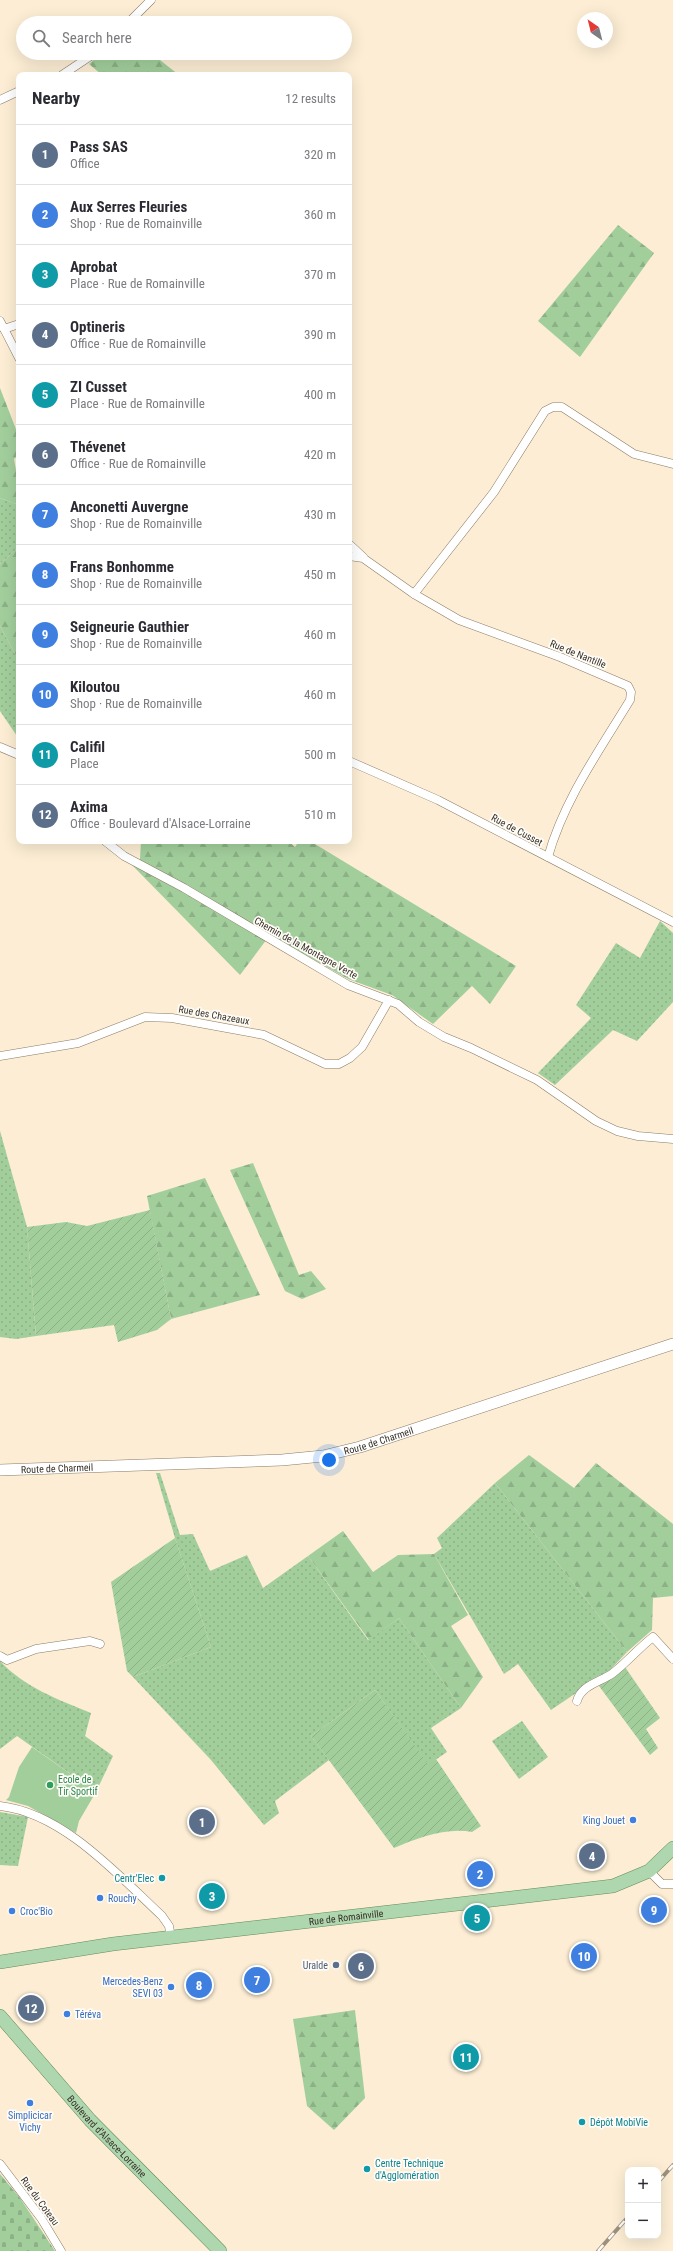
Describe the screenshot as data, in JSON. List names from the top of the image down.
{
  "streets": {
    "main road": ["Route de Charmeil", "Rue de Romainville", "Boulevard d'Alsace-Lorraine"],
    "street": [
      "Rue de Nantille",
      "Rue de Cusset",
      "Chemin de la Montagne Verte",
      "Rue des Chazeaux",
      "Rue du Coteau"
    ]
  },
  "crossings": [
    ["Rue de Nantille", "Rue de Cusset"],
    ["Chemin de la Montagne Verte", "Rue des Chazeaux"]
  ],
  "places": [
    "Ecole de Tir Sportif",
    "King Jouet",
    "Centr'Elec",
    "Rouchy",
    "Croc'Bio",
    "Uralde",
    "Mercedes-Benz SEVI 03",
    "Téréva",
    "Simplicicar Vichy",
    "Dépôt MobiVie",
    "Centre Technique d'Agglomération"
  ],
  "north": "top left",
  "page": {
    "search": "Search here",
    "heading": ["Nearby", "12 results"],
    "list": [
      {
        "mark": "1",
        "name": "Pass SAS",
        "note": "Office",
        "value": "320 m"
      },
      {
        "mark": "2",
        "name": "Aux Serres Fleuries",
        "note": "Shop · Rue de Romainville",
        "value": "360 m"
      },
      {
        "mark": "3",
        "name": "Aprobat",
        "note": "Place · Rue de Romainville",
        "value": "370 m"
      },
      {
        "mark": "4",
        "name": "Optineris",
        "note": "Office · Rue de Romainville",
        "value": "390 m"
      },
      {
        "mark": "5",
        "name": "ZI Cusset",
        "note": "Place · Rue de Romainville",
        "value": "400 m"
      },
      {
        "mark": "6",
        "name": "Thévenet",
        "note": "Office · Rue de Romainville",
        "value": "420 m"
      },
      {
        "mark": "7",
        "name": "Anconetti Auvergne",
        "note": "Shop · Rue de Romainville",
        "value": "430 m"
      },
      {
        "mark": "8",
        "name": "Frans Bonhomme",
        "note": "Shop · Rue de Romainville",
        "value": "450 m"
      },
      {
        "mark": "9",
        "name": "Seigneurie Gauthier",
        "note": "Shop · Rue de Romainville",
        "value": "460 m"
      },
      {
        "mark": "10",
        "name": "Kiloutou",
        "note": "Shop · Rue de Romainville",
        "value": "460 m"
      },
      {
        "mark": "11",
        "name": "Califil",
        "note": "Place",
        "value": "500 m"
      },
      {
        "mark": "12",
        "name": "Axima",
        "note": "Office · Boulevard d'Alsace-Lorraine",
        "value": "510 m"
      }
    ],
    "pins": [
      "1",
      "4",
      "2",
      "3",
      "9",
      "5",
      "10",
      "6",
      "7",
      "8",
      "12",
      "11"
    ],
    "map_buttons": ["+", "−"]
  }
}
